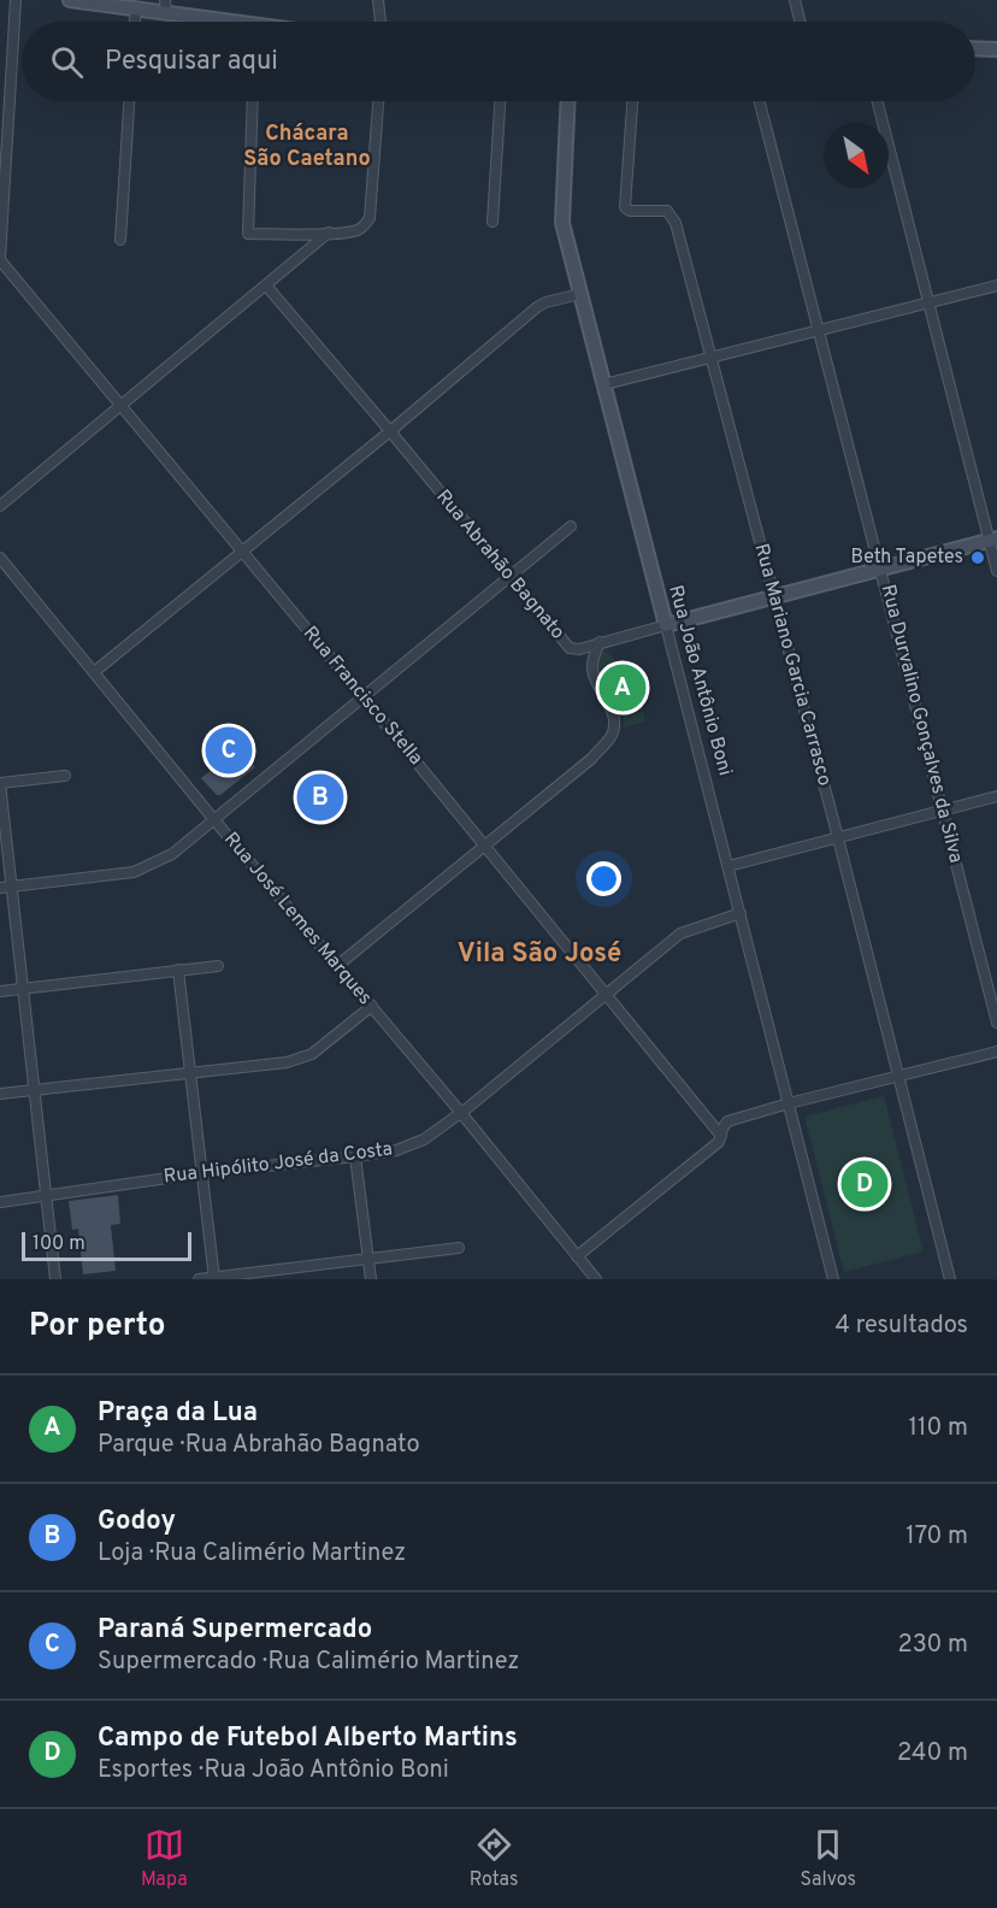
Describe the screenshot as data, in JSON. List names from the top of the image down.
{
  "streets": {
    "street": [
      "Rua Abrahão Bagnato",
      "Rua Mariano Garcia Carrasco",
      "Rua João Antônio Boni",
      "Rua Francisco Stella",
      "Rua Durvalino Gonçalves da Silva",
      "Rua José Lemes Marques",
      "Rua Hipólito José da Costa"
    ]
  },
  "crossings": [
    ["Rua João Antônio Boni", "Rua Hipólito José da Costa"],
    ["Rua Francisco Stella", "Rua Hipólito José da Costa"],
    ["Rua José Lemes Marques", "Rua Hipólito José da Costa"]
  ],
  "districts": ["Chácara São Caetano", "Vila São José"],
  "places": ["Beth Tapetes"],
  "scale_bar": "100 m",
  "north": "bottom right",
  "page": {
    "search": "Pesquisar aqui",
    "pins": [
      "A",
      "C",
      "B",
      "D"
    ],
    "scale": "100 m",
    "heading": ["Por perto", "4 resultados"],
    "list": [
      {
        "mark": "A",
        "name": "Praça da Lua",
        "note": "Parque · Rua Abrahão Bagnato",
        "value": "110 m"
      },
      {
        "mark": "B",
        "name": "Godoy",
        "note": "Loja · Rua Calimério Martinez",
        "value": "170 m"
      },
      {
        "mark": "C",
        "name": "Paraná Supermercado",
        "note": "Supermercado · Rua Calimério Martinez",
        "value": "230 m"
      },
      {
        "mark": "D",
        "name": "Campo de Futebol Alberto Martins",
        "note": "Esportes · Rua João Antônio Boni",
        "value": "240 m"
      }
    ],
    "nav": ["Mapa", "Rotas", "Salvos"]
  }
}
